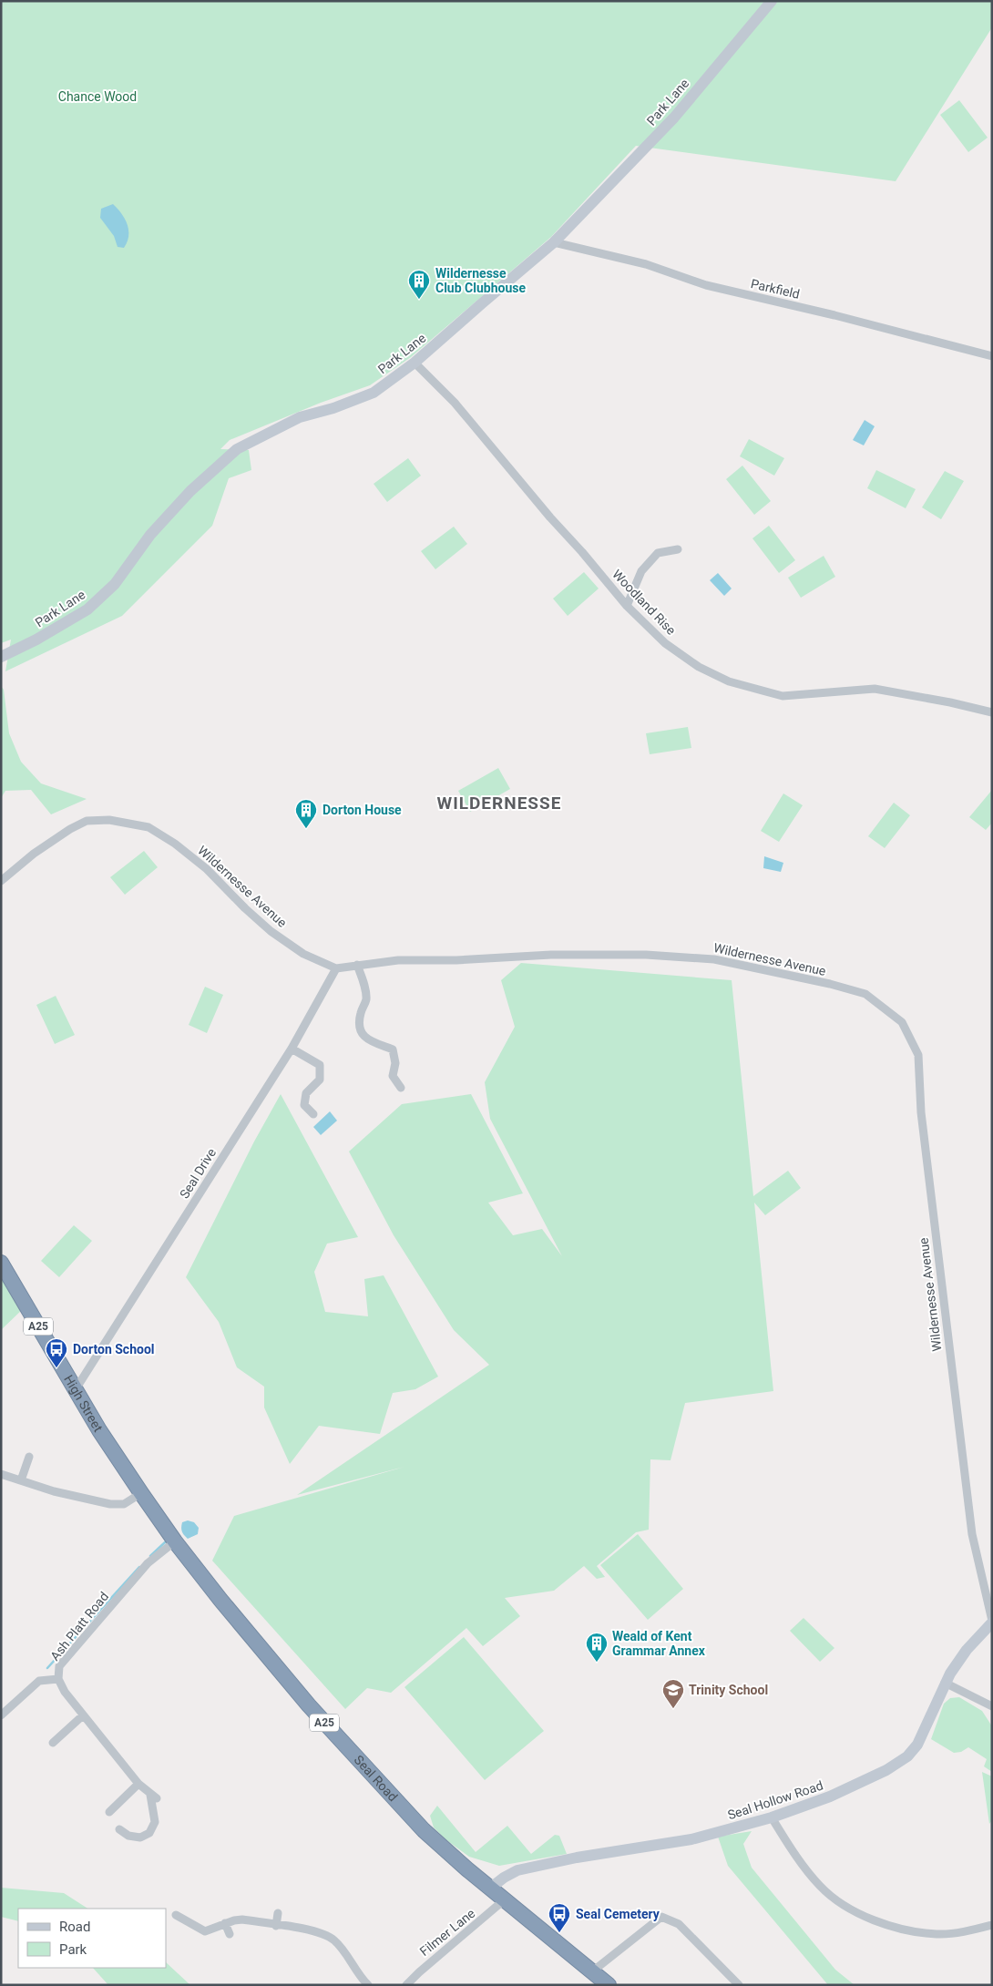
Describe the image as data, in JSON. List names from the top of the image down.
{
  "streets": {
    "highway": ["A25", "High Street", "Seal Road"],
    "street": [
      "Park Lane",
      "Parkfield",
      "Woodland Rise",
      "Wildernesse Avenue",
      "Seal Drive",
      "Ash Platt Road",
      "Seal Hollow Road",
      "Filmer Lane"
    ]
  },
  "crossings": [
    ["Park Lane", "Parkfield"],
    ["Park Lane", "Woodland Rise"],
    ["Wildernesse Avenue", "Seal Drive"],
    ["Wildernesse Avenue", "Seal Hollow Road"],
    ["Seal Drive", "High Street"],
    ["High Street", "Ash Platt Road"],
    ["High Street", "Seal Road"],
    ["Ash Platt Road", "Seal Road"],
    ["Seal Road", "Seal Hollow Road"],
    ["Seal Road", "Filmer Lane"]
  ],
  "districts": ["WILDERNESSE"],
  "parks": ["Chance Wood"],
  "places": {
    "building": ["Wildernesse Club Clubhouse", "Dorton House", "Weald of Kent Grammar Annex"],
    "bus stop": ["Dorton School", "Seal Cemetery"],
    "school or university": ["Trinity School"]
  },
  "legend": ["Road", "Park"]
}
